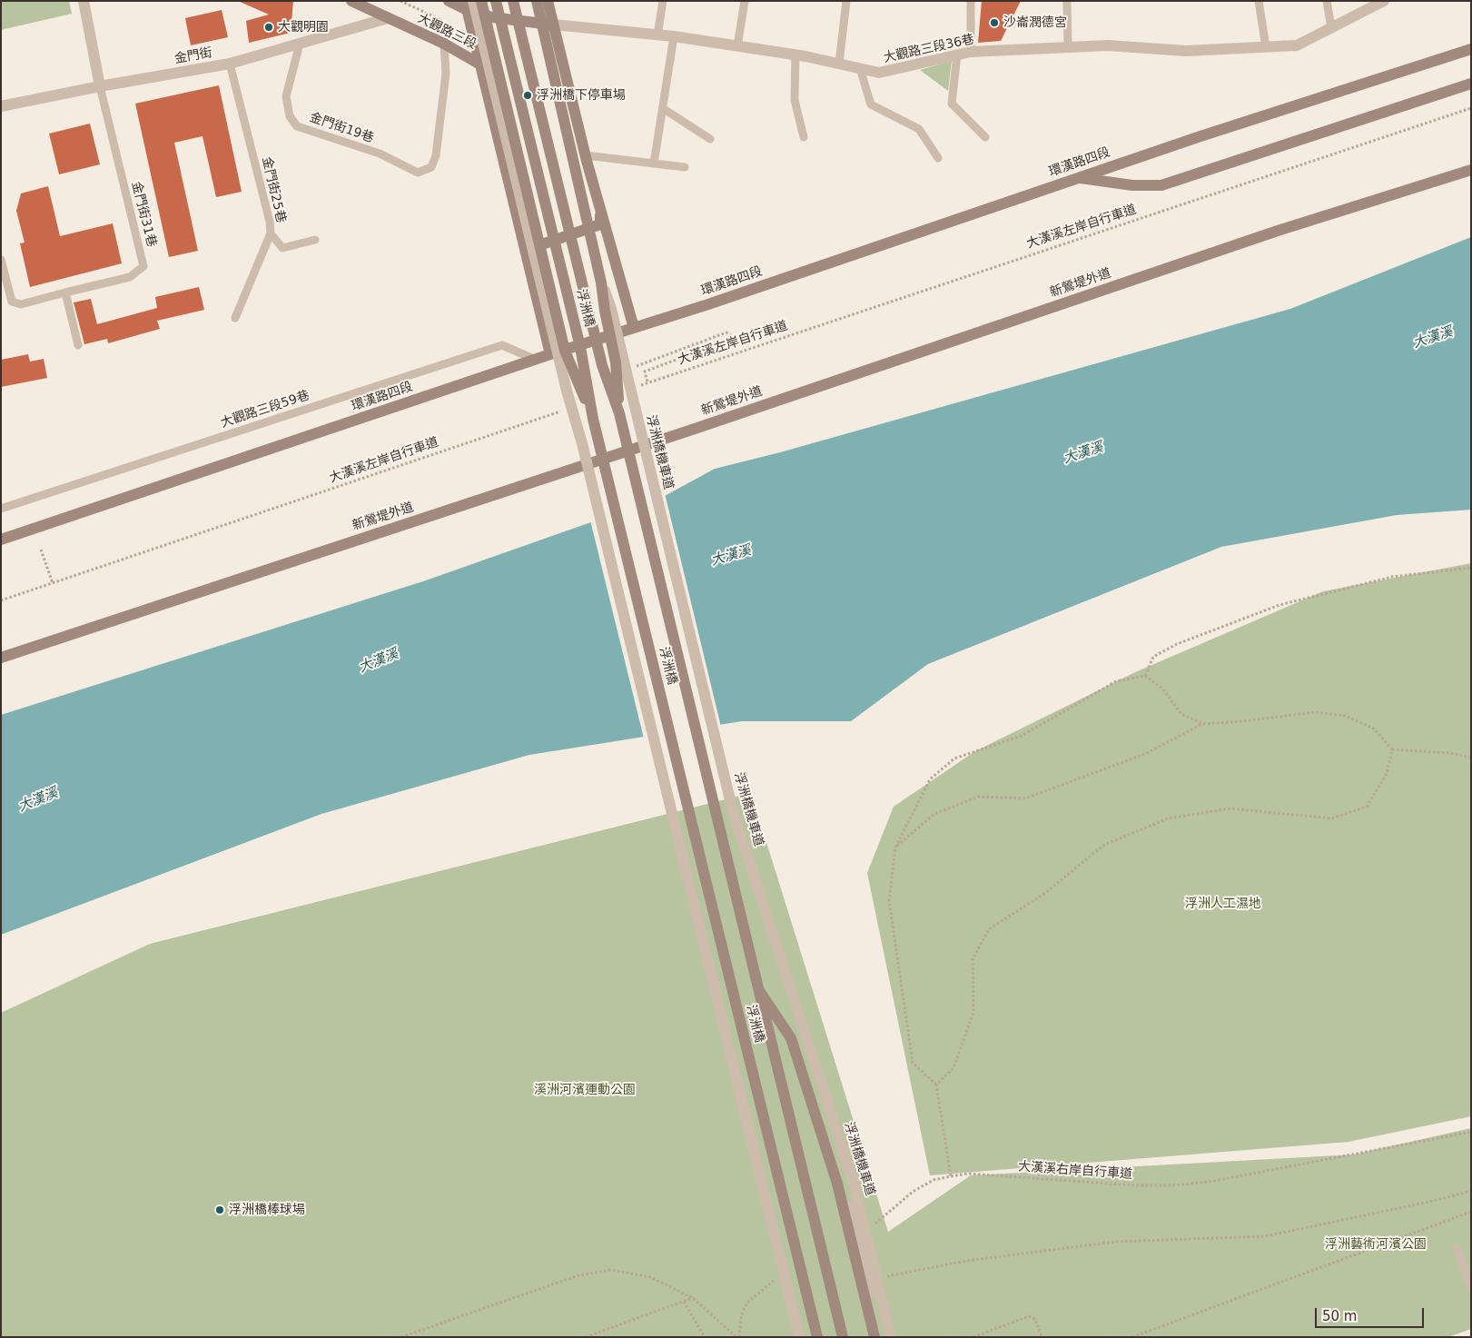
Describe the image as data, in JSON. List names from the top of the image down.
{
  "streets": {
    "street": [
      "大觀路三段",
      "大觀路三段36巷",
      "金門街",
      "環漢路四段",
      "新鶯堤外道",
      "浮洲橋",
      "浮洲橋機車道"
    ],
    "lane": [
      "金門街19巷",
      "金門街25巷",
      "金門街31巷",
      "大觀路三段59巷"
    ],
    "path": ["大漢溪左岸自行車道", "大漢溪右岸自行車道"]
  },
  "crossings": [
    ["大觀路三段", "金門街"],
    ["大觀路三段", "金門街19巷"],
    ["金門街", "金門街19巷"],
    ["金門街", "金門街25巷"],
    ["金門街", "金門街31巷"],
    ["環漢路四段", "大觀路三段59巷"]
  ],
  "water": ["大漢溪"],
  "parks": ["浮洲人工濕地", "溪洲河濱運動公園", "浮洲藝術河濱公園"],
  "places": [
    "沙崙潤德宮",
    "大觀明園",
    "浮洲橋下停車場",
    "浮洲橋棒球場"
  ],
  "scale_bar": "50 m"
}
